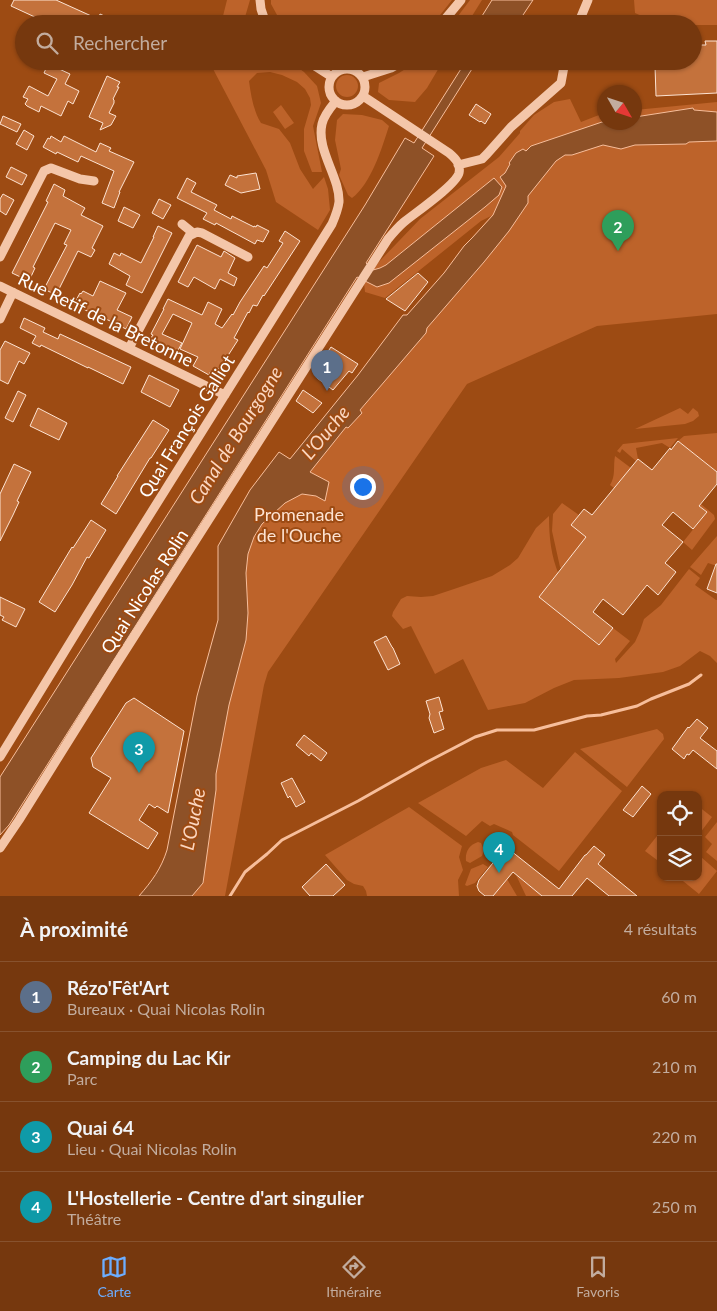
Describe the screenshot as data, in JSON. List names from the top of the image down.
{
  "streets": {
    "street": ["Rue Retif de la Bretonne", "Quai François Galliot", "Quai Nicolas Rolin"]
  },
  "crossings": [
    ["Rue Retif de la Bretonne", "Quai François Galliot"]
  ],
  "water": ["L'Ouche", "Canal de Bourgogne"],
  "parks": ["Promenade de l'Ouche"],
  "north": "bottom right",
  "page": {
    "search": "Rechercher",
    "pins": [
      "2",
      "1",
      "3",
      "4"
    ],
    "heading": ["À proximité", "4 résultats"],
    "list": [
      {
        "mark": "1",
        "name": "Rézo'Fêt'Art",
        "note": "Bureaux · Quai Nicolas Rolin",
        "value": "60 m"
      },
      {
        "mark": "2",
        "name": "Camping du Lac Kir",
        "note": "Parc",
        "value": "210 m"
      },
      {
        "mark": "3",
        "name": "Quai 64",
        "note": "Lieu · Quai Nicolas Rolin",
        "value": "220 m"
      },
      {
        "mark": "4",
        "name": "L'Hostellerie - Centre d'art singulier",
        "note": "Théâtre",
        "value": "250 m"
      }
    ],
    "nav": ["Carte", "Itinéraire", "Favoris"]
  }
}
